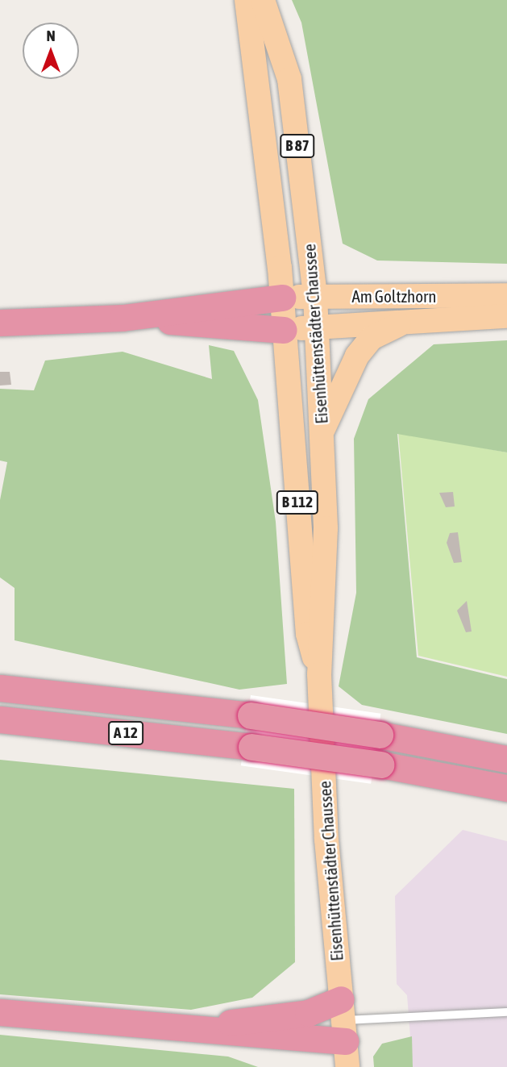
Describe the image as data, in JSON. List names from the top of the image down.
{
  "streets": {
    "highway": ["A 12"],
    "main road": [
      "B 87",
      "Am Goltzhorn",
      "Eisenhüttenstädter Chaussee",
      "B 112"
    ]
  },
  "crossings": [
    ["Am Goltzhorn", "Eisenhüttenstädter Chaussee"]
  ],
  "north": "top"
}
